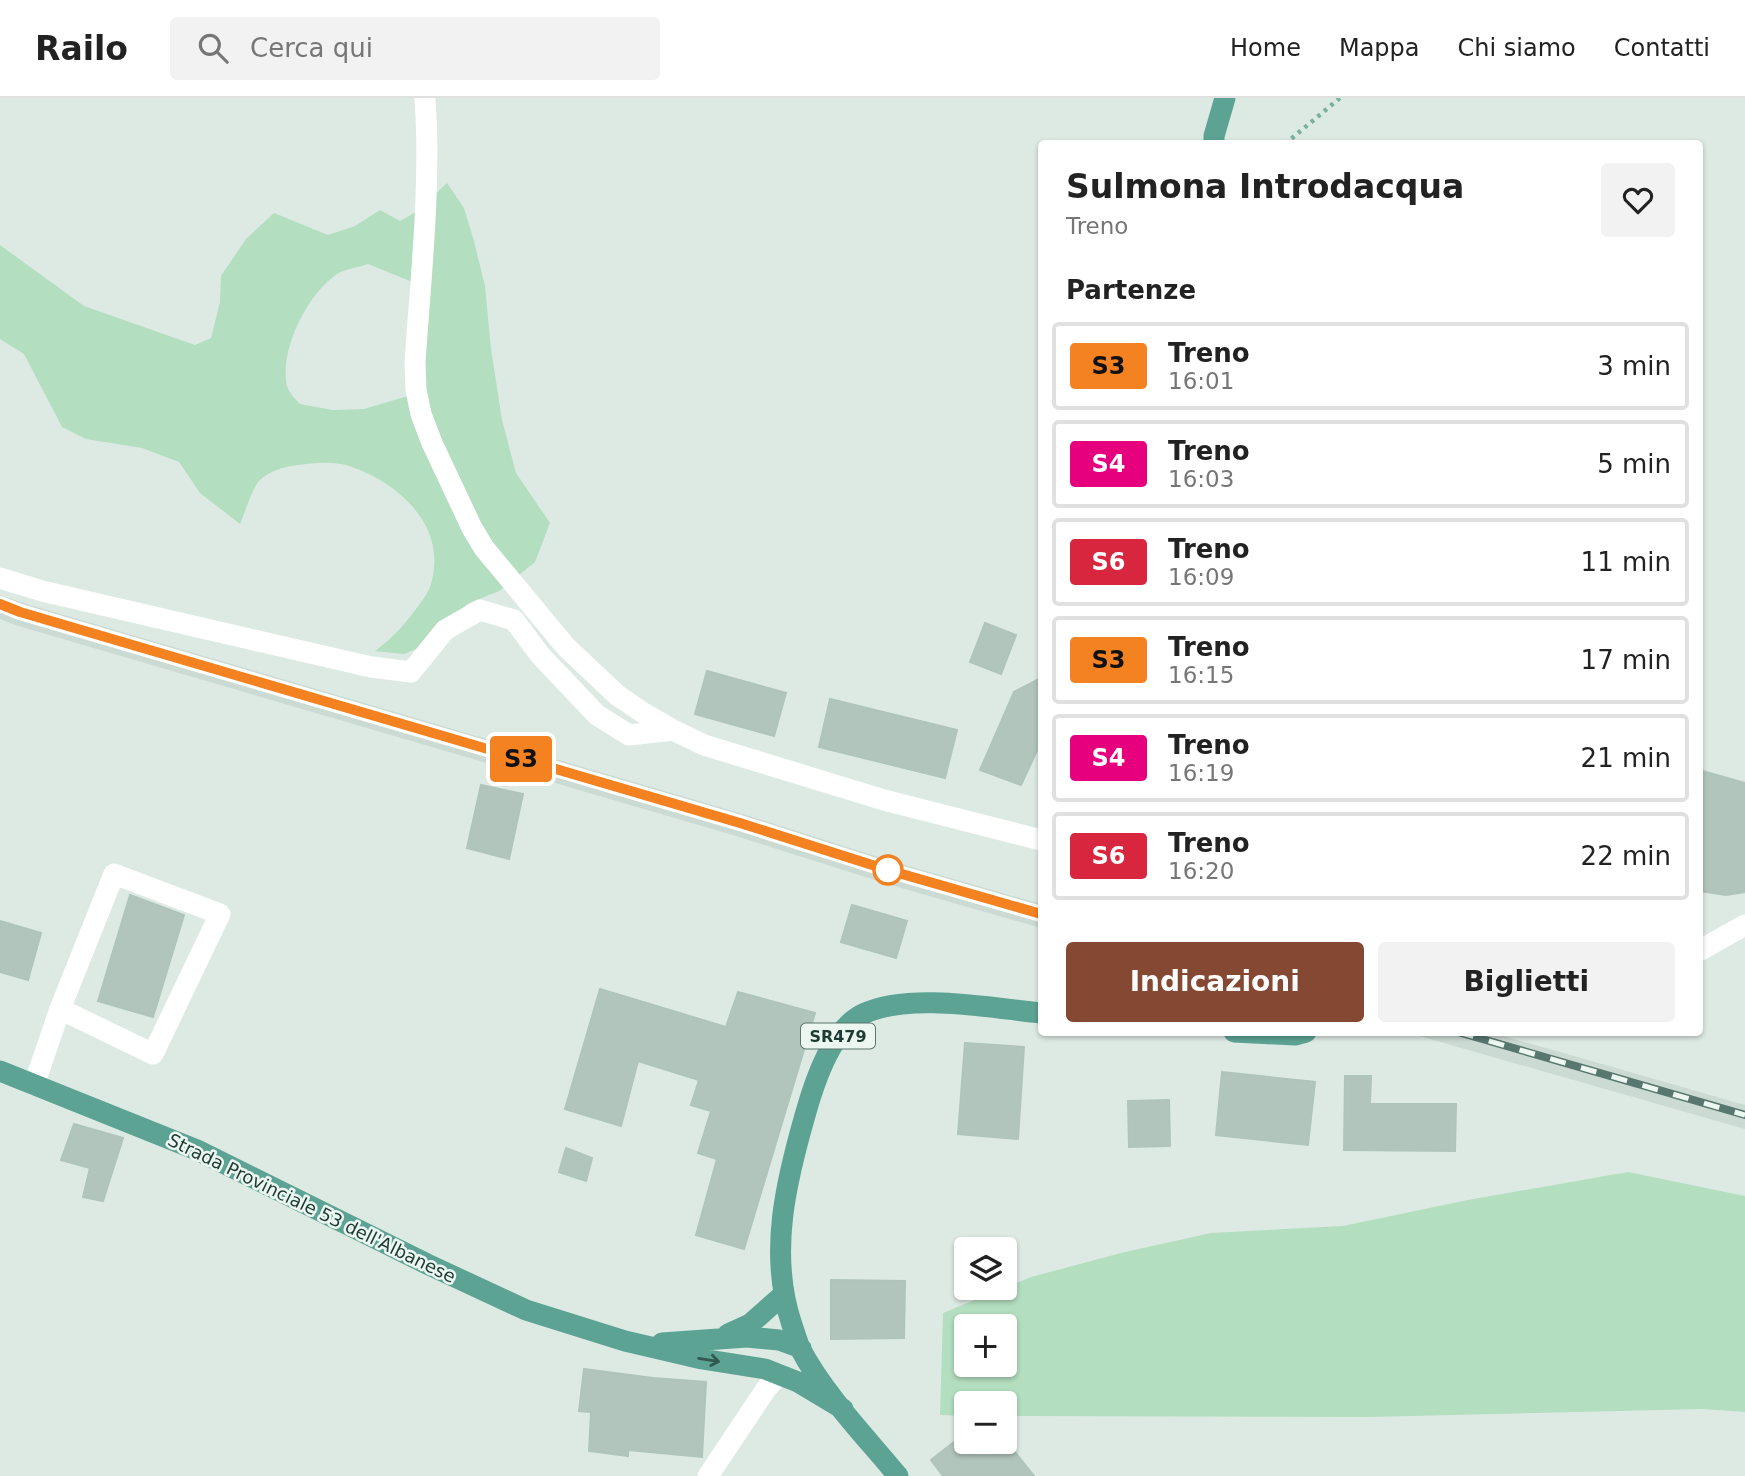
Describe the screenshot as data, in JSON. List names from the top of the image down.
{
  "streets": {
    "main road": ["SR479", "Strada Provinciale 53 dell'Albanese"]
  },
  "crossings": [
    ["SR479", "Strada Provinciale 53 dell'Albanese"]
  ],
  "page": {
    "header": "Railo",
    "search": "Cerca qui",
    "nav": [
      "Home",
      "Mappa",
      "Chi siamo",
      "Contatti"
    ],
    "on_map": "S3",
    "heading": [
      ["Sulmona Introdacqua", "Treno"],
      "Partenze"
    ],
    "list": [
      {
        "mark": "S3",
        "name": "Treno",
        "note": "16:01",
        "value": "3 min"
      },
      {
        "mark": "S4",
        "name": "Treno",
        "note": "16:03",
        "value": "5 min"
      },
      {
        "mark": "S6",
        "name": "Treno",
        "note": "16:09",
        "value": "11 min"
      },
      {
        "mark": "S3",
        "name": "Treno",
        "note": "16:15",
        "value": "17 min"
      },
      {
        "mark": "S4",
        "name": "Treno",
        "note": "16:19",
        "value": "21 min"
      },
      {
        "mark": "S6",
        "name": "Treno",
        "note": "16:20",
        "value": "22 min"
      }
    ],
    "buttons": ["Indicazioni", "Biglietti"],
    "map_buttons": ["+", "−"]
  }
}
